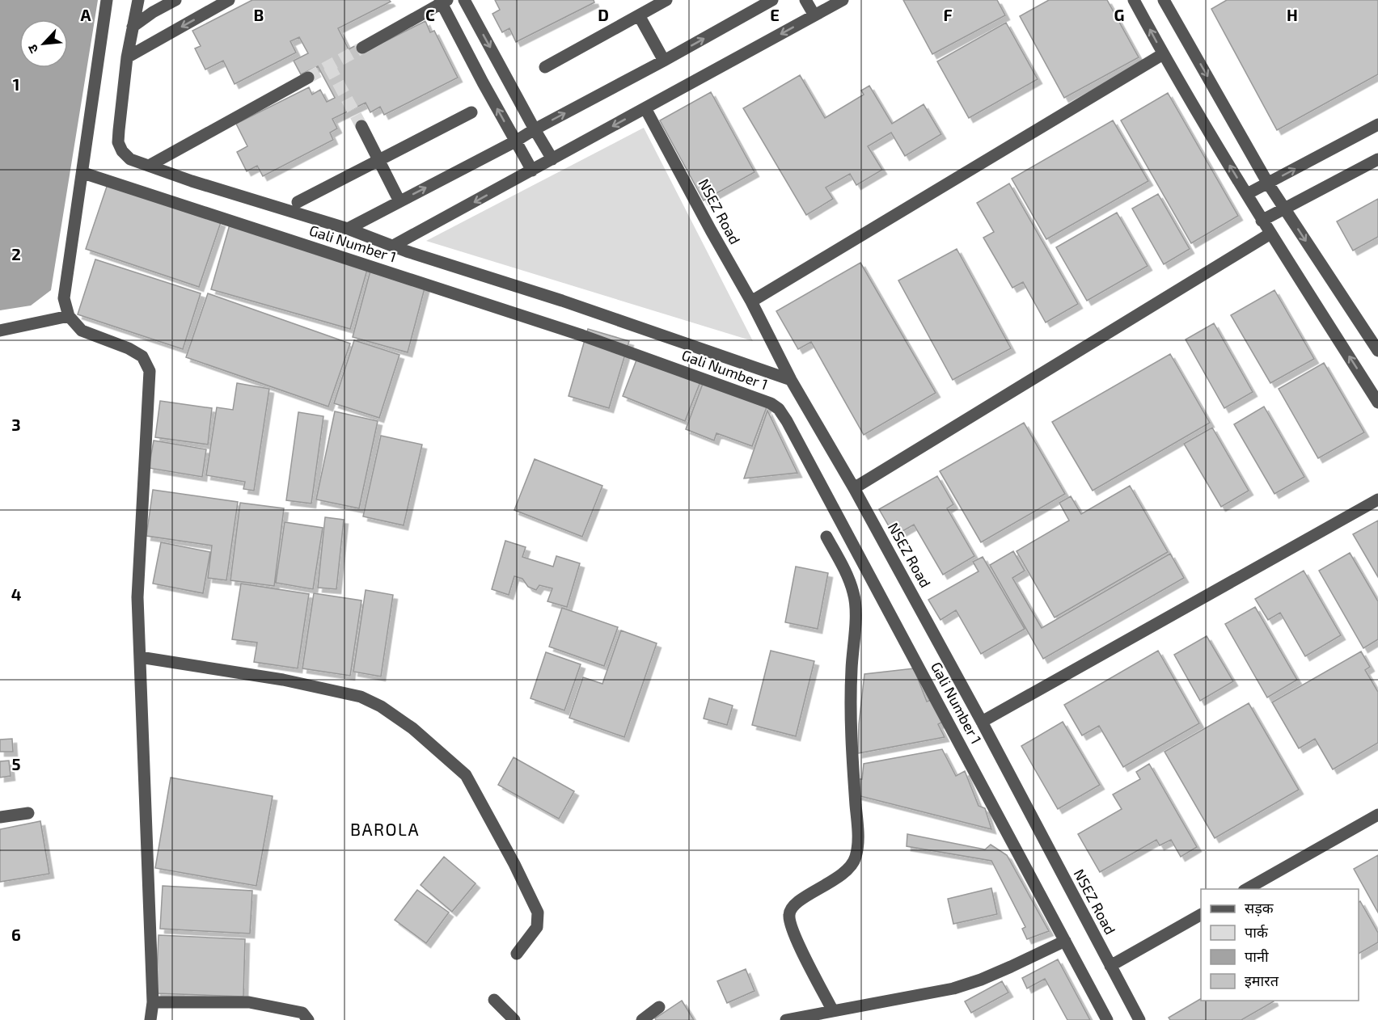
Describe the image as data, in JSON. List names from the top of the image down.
{
  "streets": {
    "street": ["NSEZ Road", "Gali Number 1"]
  },
  "districts": ["BAROLA"],
  "legend": [
    "सड़क",
    "पार्क",
    "पानी",
    "इमारत"
  ],
  "north": "bottom left",
  "grid": {
    "columns": [
      "A",
      "B",
      "C",
      "D",
      "E",
      "F",
      "G",
      "H"
    ],
    "rows": [
      "1",
      "2",
      "3",
      "4",
      "5",
      "6"
    ]
  }
}
